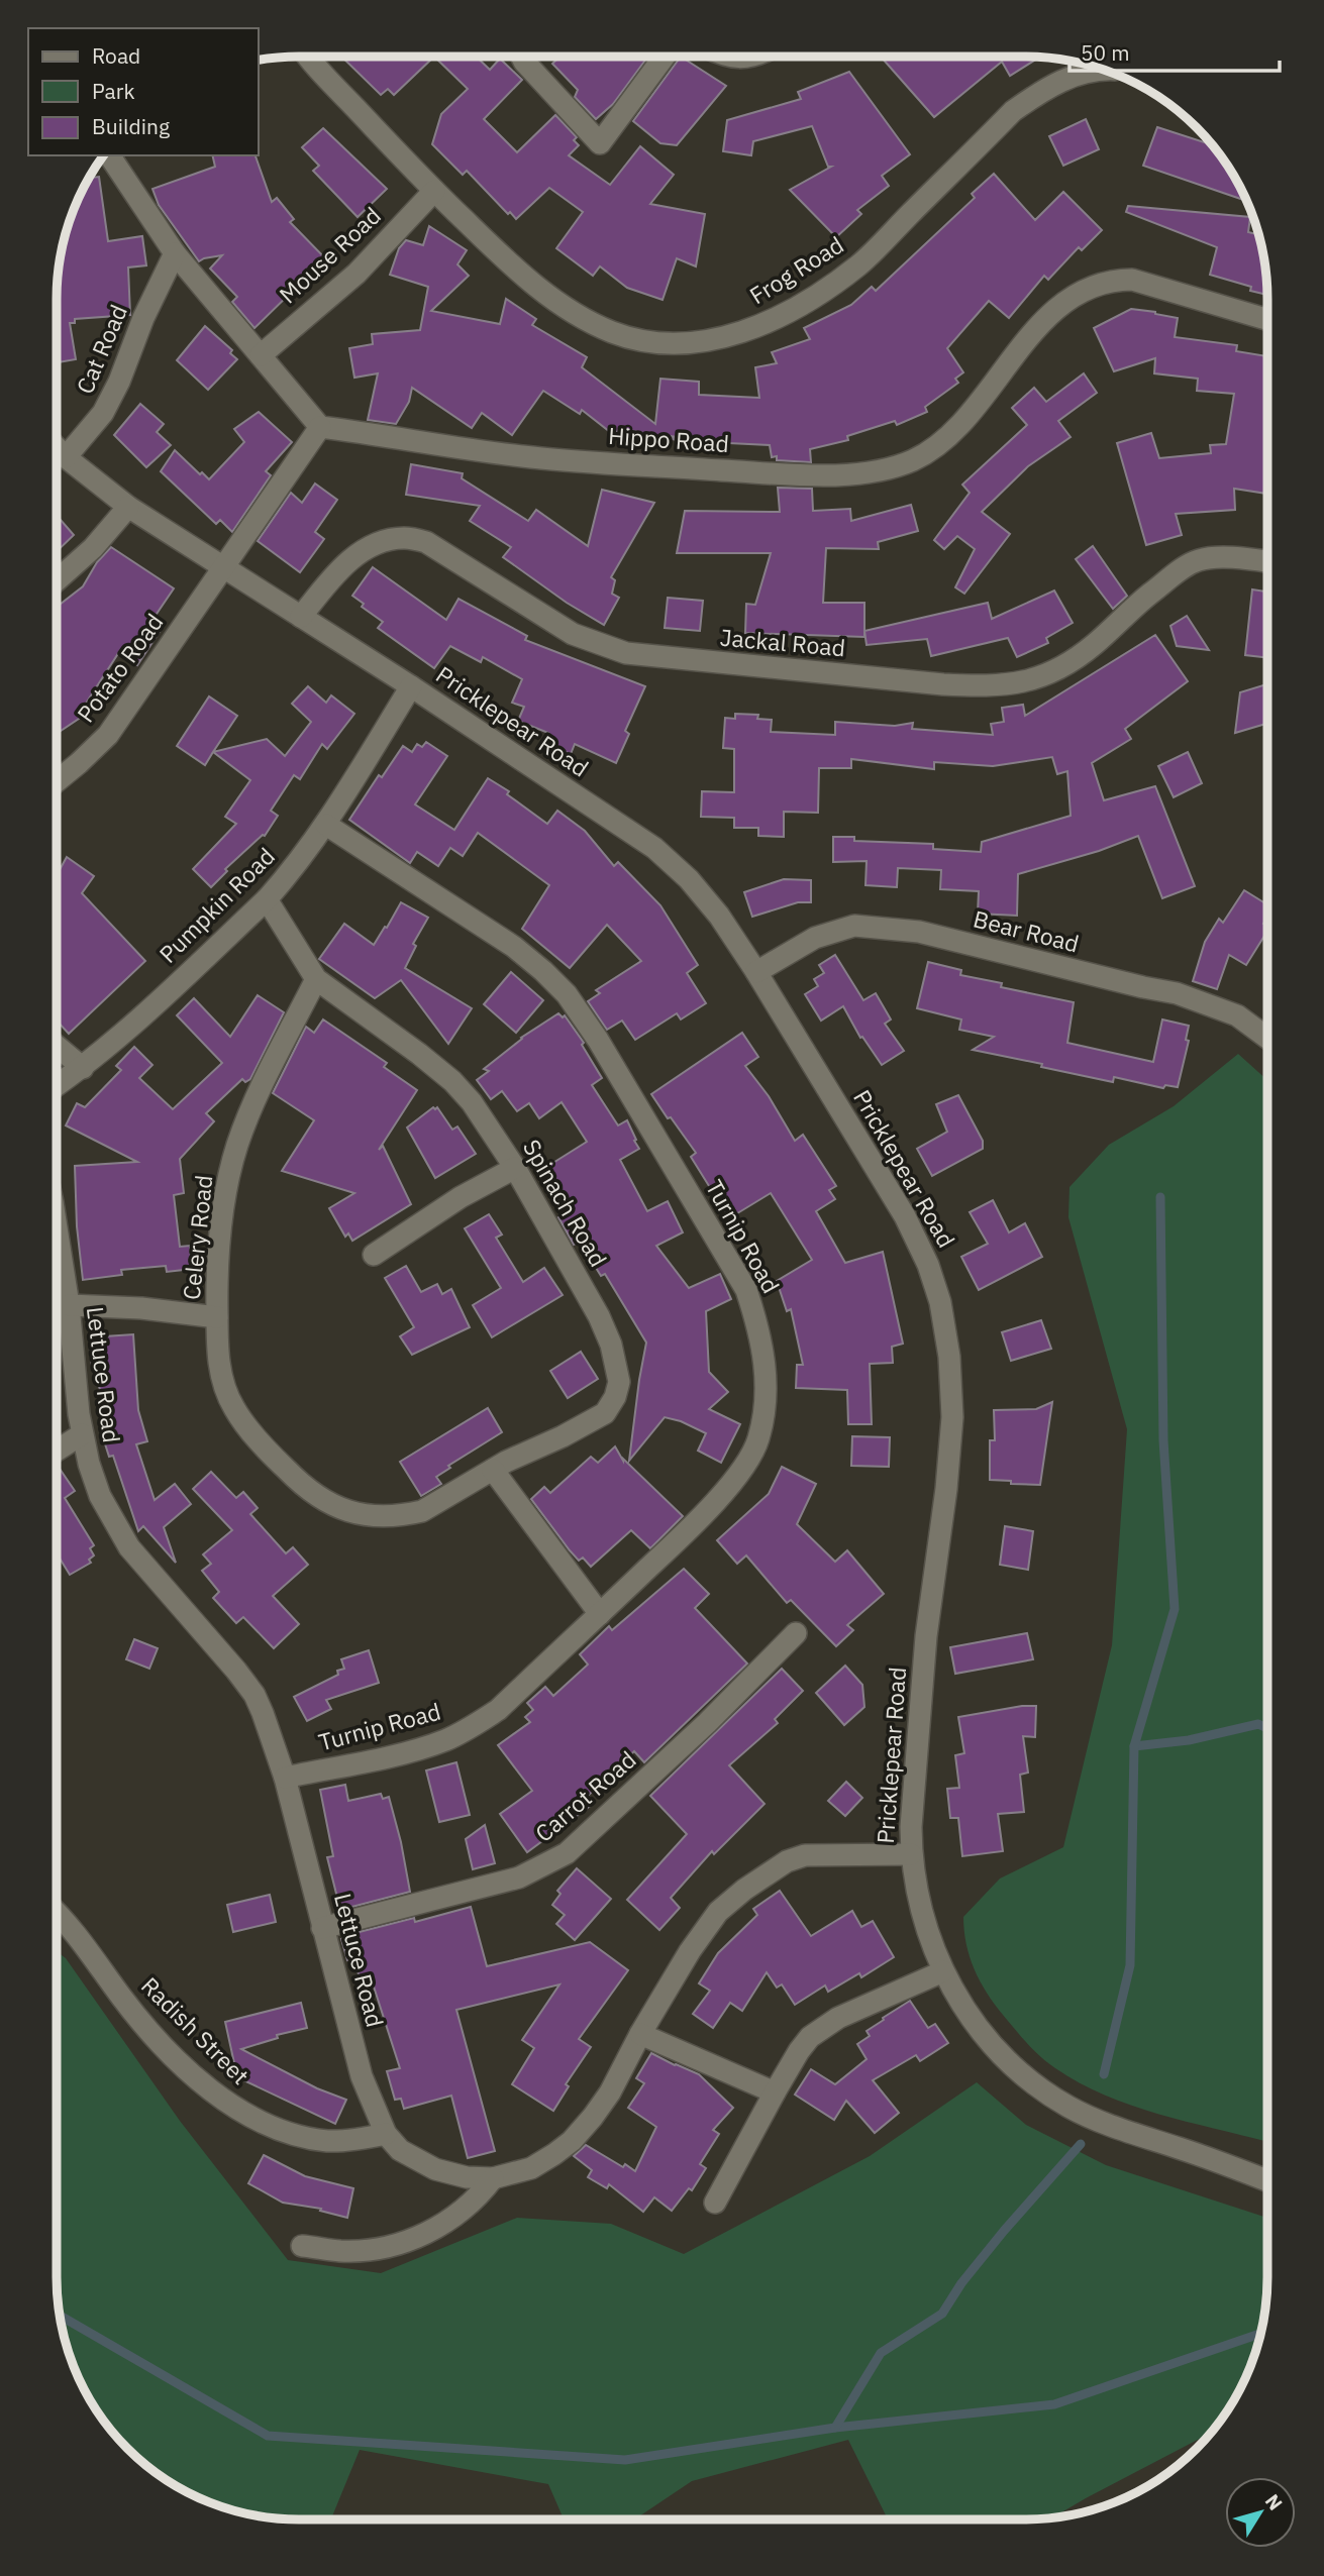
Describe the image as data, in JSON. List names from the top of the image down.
{
  "streets": {
    "street": [
      "Mouse Road",
      "Frog Road",
      "Cat Road",
      "Hippo Road",
      "Jackal Road",
      "Potato Road",
      "Pricklepear Road",
      "Pumpkin Road",
      "Bear Road",
      "Spinach Road",
      "Turnip Road",
      "Celery Road",
      "Lettuce Road",
      "Carrot Road",
      "Radish Street"
    ]
  },
  "crossings": [
    ["Mouse Road", "Frog Road"],
    ["Cat Road", "Pricklepear Road"],
    ["Hippo Road", "Potato Road"],
    ["Jackal Road", "Pricklepear Road"],
    ["Potato Road", "Pricklepear Road"],
    ["Pricklepear Road", "Pumpkin Road"],
    ["Pricklepear Road", "Bear Road"],
    ["Pricklepear Road", "Lettuce Road"],
    ["Pumpkin Road", "Spinach Road"],
    ["Pumpkin Road", "Turnip Road"],
    ["Spinach Road", "Celery Road"],
    ["Turnip Road", "Lettuce Road"],
    ["Lettuce Road", "Carrot Road"],
    ["Lettuce Road", "Radish Street"]
  ],
  "legend": ["Road", "Park", "Building"],
  "scale_bar": "50 m",
  "north": "top right"
}
